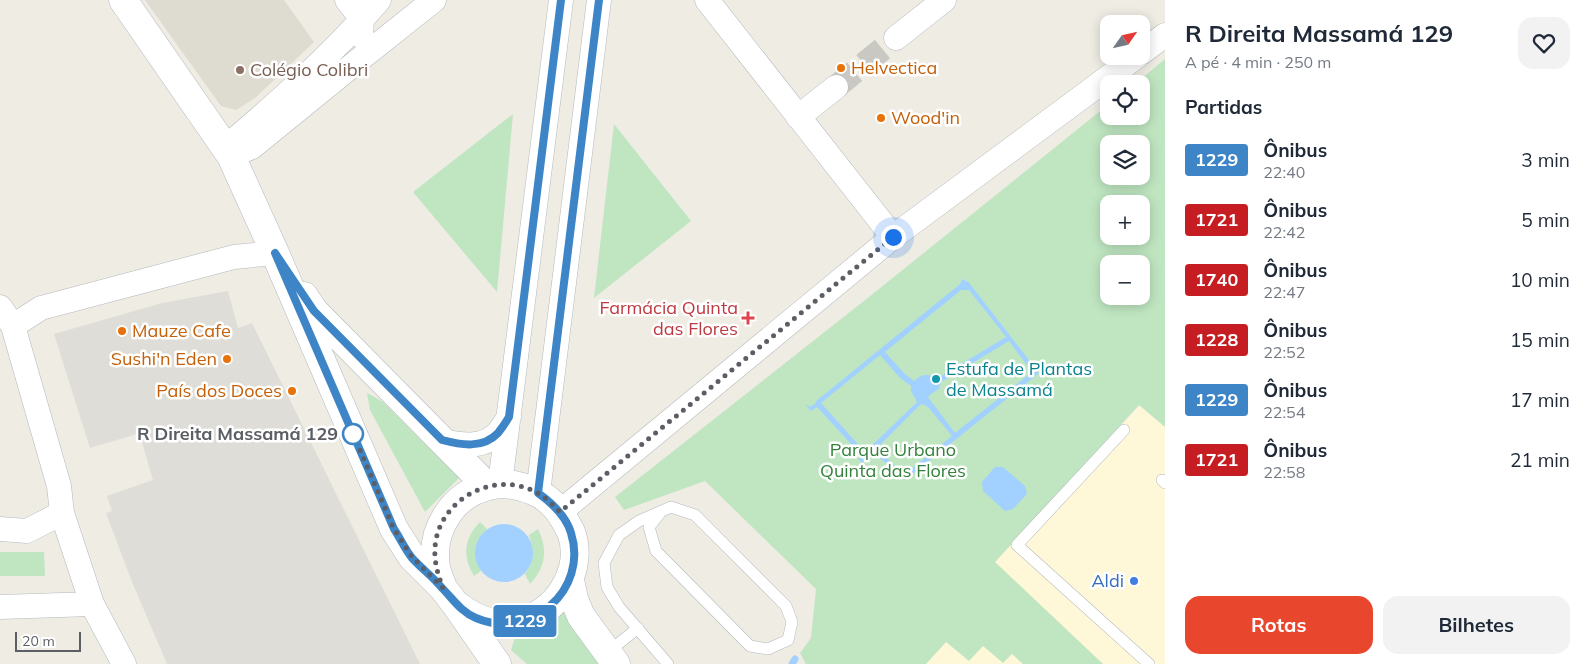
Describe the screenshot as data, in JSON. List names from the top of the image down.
{
  "parks": ["Parque Urbano Quinta das Flores"],
  "places": {
    "other": [
      "Helvectica",
      "Colégio Colibri",
      "Wood'in",
      "Mauze Cafe",
      "Sushi'n Eden",
      "Estufa de Plantas de Massamá",
      "País dos Doces",
      "R Direita Massamá 129",
      "Aldi"
    ],
    "health": ["Farmácia Quinta das Flores"]
  },
  "lines": ["bus line 1229"],
  "scale_bar": "20 m",
  "north": "top right",
  "page": {
    "on_map": "1229",
    "heading": [
      ["R Direita Massamá 129", "A pé · 4 min · 250 m"],
      "Partidas"
    ],
    "map_buttons": ["+", "−"],
    "list": [
      {
        "mark": "1229",
        "name": "Ônibus",
        "note": "22:40",
        "value": "3 min"
      },
      {
        "mark": "1721",
        "name": "Ônibus",
        "note": "22:42",
        "value": "5 min"
      },
      {
        "mark": "1740",
        "name": "Ônibus",
        "note": "22:47",
        "value": "10 min"
      },
      {
        "mark": "1228",
        "name": "Ônibus",
        "note": "22:52",
        "value": "15 min"
      },
      {
        "mark": "1229",
        "name": "Ônibus",
        "note": "22:54",
        "value": "17 min"
      },
      {
        "mark": "1721",
        "name": "Ônibus",
        "note": "22:58",
        "value": "21 min"
      }
    ],
    "buttons": ["Rotas", "Bilhetes"],
    "scale": "20 m"
  }
}
